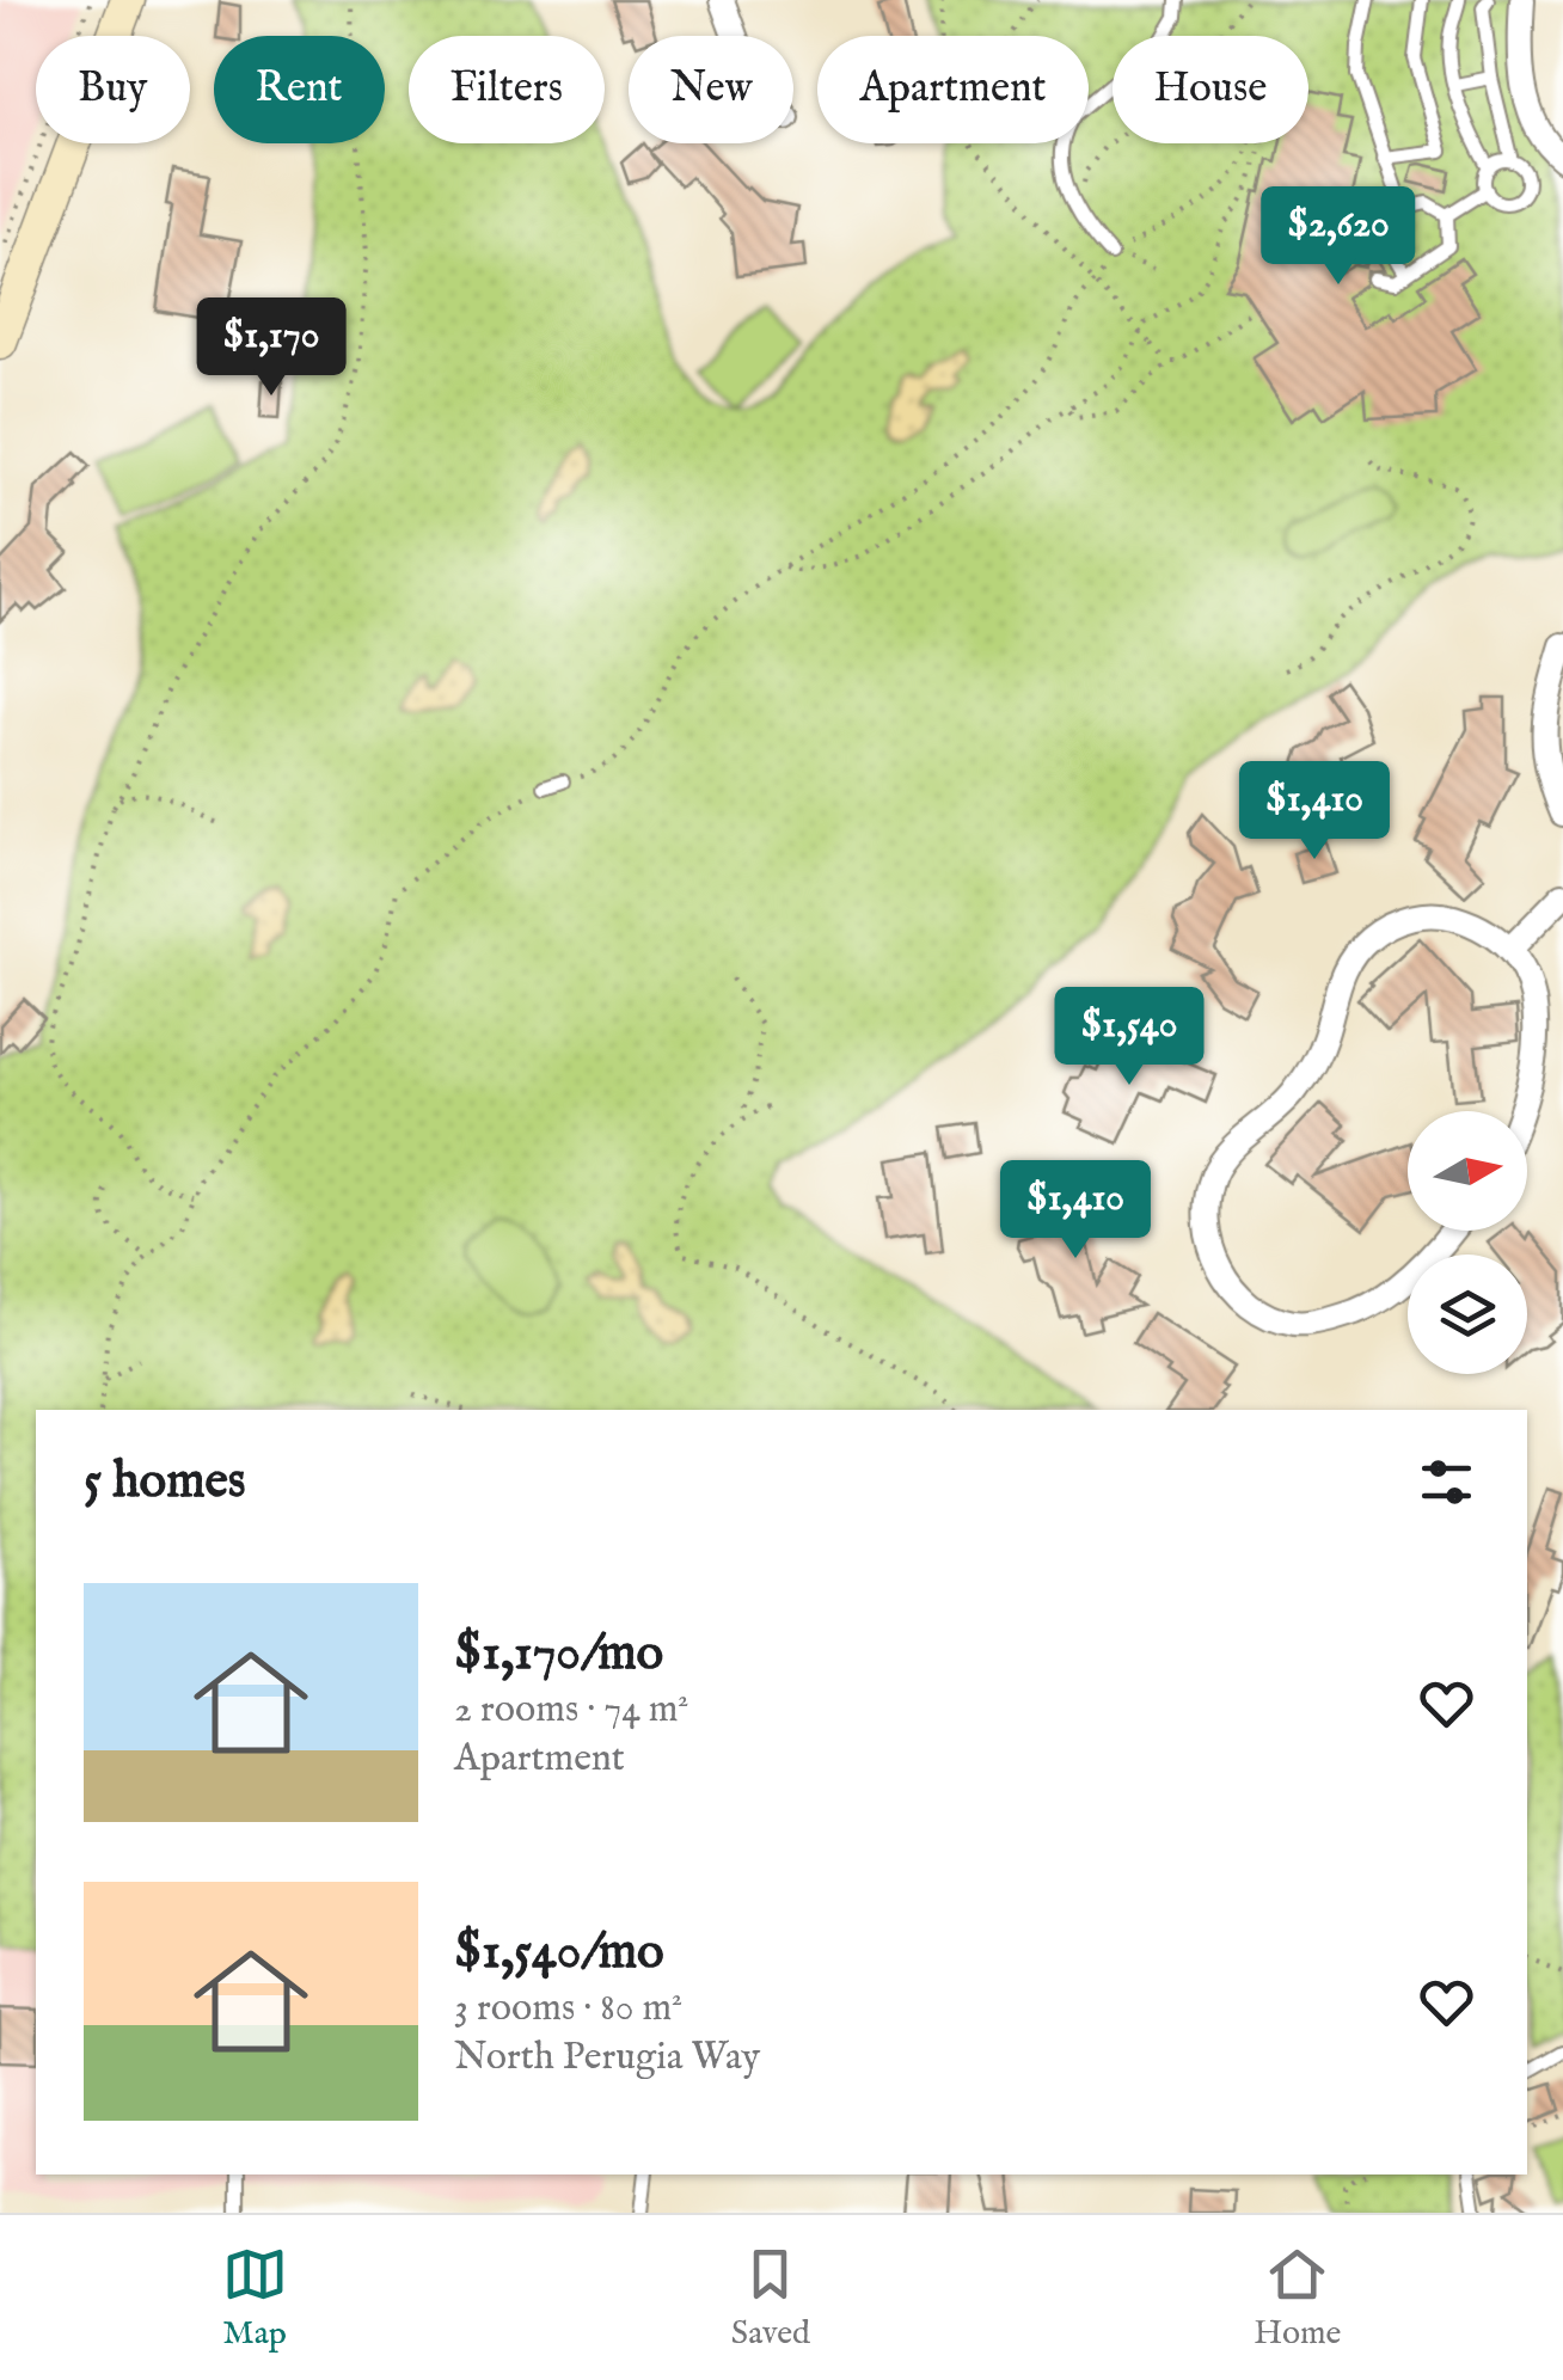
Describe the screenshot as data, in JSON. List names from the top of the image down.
{
  "north": "right",
  "page": {
    "chip": [
      "Buy",
      "Rent",
      "Filters",
      "New",
      "Apartment",
      "House"
    ],
    "price": [
      "$2,620",
      "$1,170",
      "$1,410",
      "$1,540",
      "$1,410"
    ],
    "heading": "5 homes",
    "list": [
      {
        "name": "$1,170/mo",
        "note": "2 rooms · 74 m² · Apartment"
      },
      {
        "name": "$1,540/mo",
        "note": "3 rooms · 80 m² · North Perugia Way"
      }
    ],
    "tabs": ["Map", "Saved", "Home"]
  }
}
